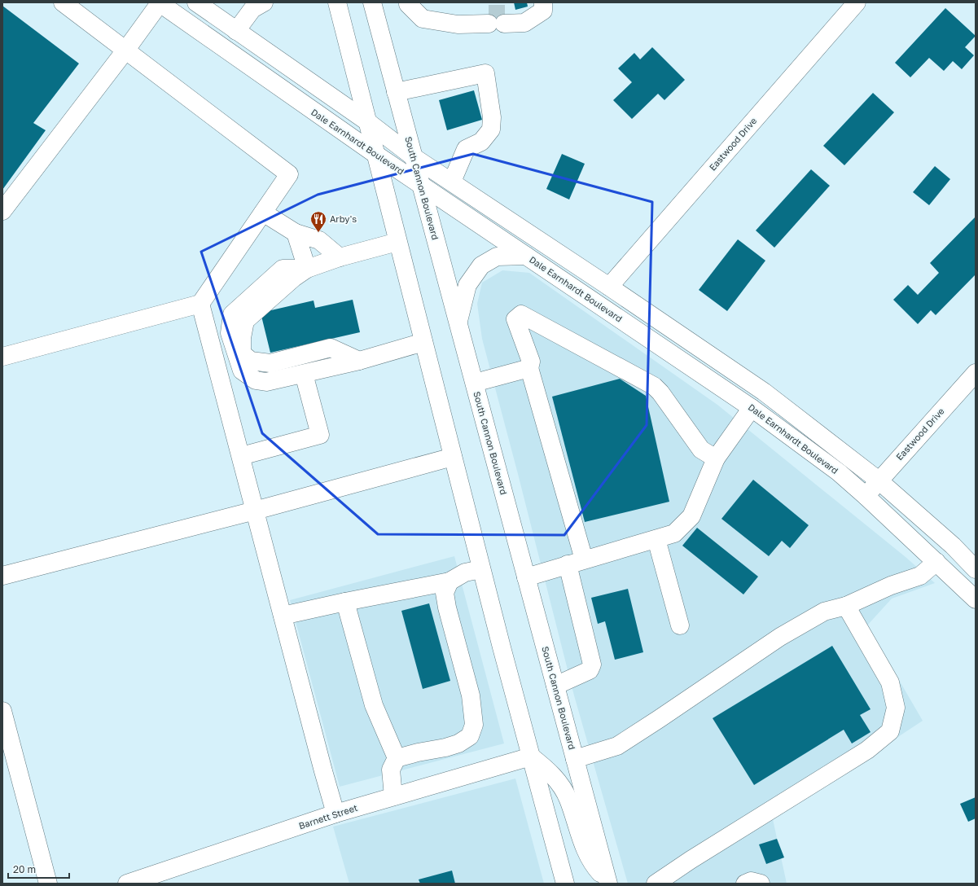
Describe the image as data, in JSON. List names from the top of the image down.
{
  "streets": {
    "main road": [
      "Dale Earnhardt Boulevard",
      "Eastwood Drive",
      "South Cannon Boulevard",
      "Barnett Street"
    ]
  },
  "crossings": [
    ["Dale Earnhardt Boulevard", "Eastwood Drive"],
    ["Dale Earnhardt Boulevard", "South Cannon Boulevard"]
  ],
  "places": {
    "restaurant": ["Arby's"]
  },
  "scale_bar": "20 m"
}
